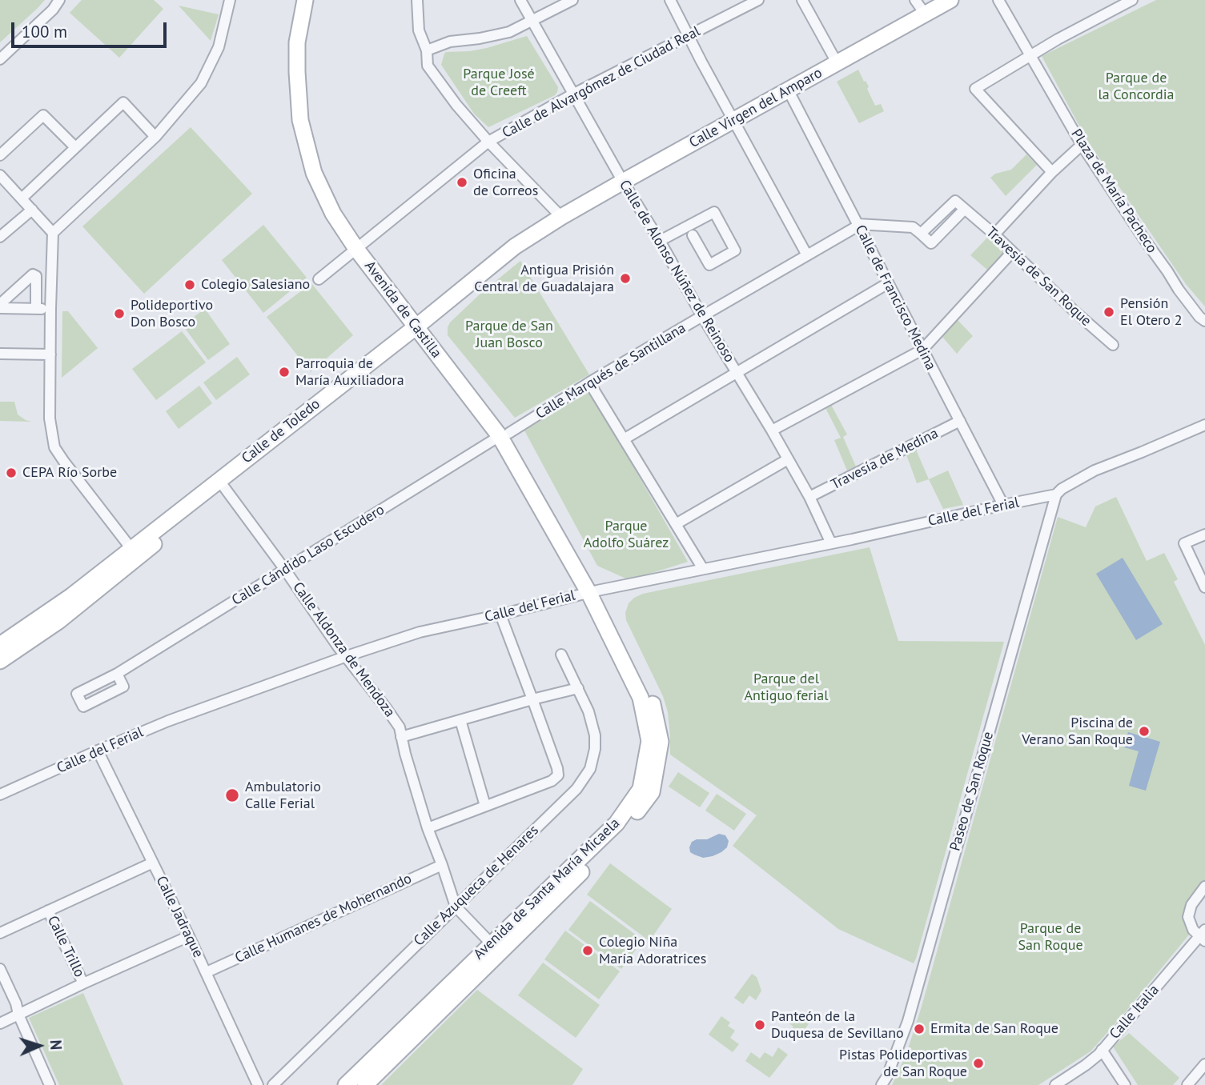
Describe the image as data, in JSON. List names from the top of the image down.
{
  "streets": {
    "street": [
      "Calle de Alvargómez de Ciudad Real",
      "Calle Virgen del Amparo",
      "Plaza de María Pacheco",
      "Calle de Alonso Núñez de Reinoso",
      "Travesía de San Roque",
      "Calle de Francisco Medina",
      "Avenida de Castilla",
      "Calle Marqués de Santillana",
      "Calle de Toledo",
      "Travesía de Medina",
      "Calle del Ferial",
      "Calle Cándido Laso Escudero",
      "Calle Aldonza de Mendoza",
      "Paseo de San Roque",
      "Calle Azuqueca de Henares",
      "Avenida de Santa María Micaela",
      "Calle Jadraque",
      "Calle Humanes de Mohernando",
      "Calle Trillo",
      "Calle Italia"
    ]
  },
  "crossings": [
    ["Calle de Alvargómez de Ciudad Real", "Calle de Alonso Núñez de Reinoso"],
    ["Calle de Alvargómez de Ciudad Real", "Avenida de Castilla"],
    ["Calle Virgen del Amparo", "Calle de Alonso Núñez de Reinoso"],
    ["Calle Virgen del Amparo", "Calle de Francisco Medina"],
    ["Calle Virgen del Amparo", "Calle de Toledo"],
    ["Calle de Alonso Núñez de Reinoso", "Calle Marqués de Santillana"],
    ["Calle de Alonso Núñez de Reinoso", "Travesía de Medina"],
    ["Calle de Alonso Núñez de Reinoso", "Calle del Ferial"],
    ["Travesía de San Roque", "Calle de Francisco Medina"],
    ["Travesía de San Roque", "Calle Marqués de Santillana"],
    ["Calle de Francisco Medina", "Calle Marqués de Santillana"],
    ["Calle de Francisco Medina", "Travesía de Medina"],
    ["Calle de Francisco Medina", "Calle del Ferial"],
    ["Avenida de Castilla", "Calle Marqués de Santillana"],
    ["Avenida de Castilla", "Calle de Toledo"],
    ["Avenida de Castilla", "Calle del Ferial"],
    ["Avenida de Castilla", "Calle Cándido Laso Escudero"],
    ["Avenida de Castilla", "Avenida de Santa María Micaela"],
    ["Calle Marqués de Santillana", "Calle Cándido Laso Escudero"],
    ["Calle de Toledo", "Calle Aldonza de Mendoza"],
    ["Calle del Ferial", "Calle Aldonza de Mendoza"],
    ["Calle del Ferial", "Paseo de San Roque"],
    ["Calle del Ferial", "Avenida de Santa María Micaela"],
    ["Calle del Ferial", "Calle Jadraque"],
    ["Calle Cándido Laso Escudero", "Calle Aldonza de Mendoza"],
    ["Calle Aldonza de Mendoza", "Calle Azuqueca de Henares"],
    ["Calle Aldonza de Mendoza", "Calle Humanes de Mohernando"],
    ["Calle Jadraque", "Calle Humanes de Mohernando"]
  ],
  "parks": [
    "Parque José de Creeft",
    "Parque de la Concordia",
    "Parque de San Juan Bosco",
    "Parque Adolfo Suárez",
    "Parque del Antiguo ferial",
    "Parque de San Roque"
  ],
  "places": [
    "Oficina de Correos",
    "Antigua Prisión Central de Guadalajara",
    "Colegio Salesiano",
    "Pensión El Otero 2",
    "Polideportivo Don Bosco",
    "Parroquia de María Auxiliadora",
    "CEPA Río Sorbe",
    "Piscina de Verano San Roque",
    "Ambulatorio Calle Ferial",
    "Colegio Niña María Adoratrices",
    "Panteón de la Duquesa de Sevillano",
    "Ermita de San Roque",
    "Pistas Polideportivas de San Roque"
  ],
  "scale_bar": "100 m",
  "north": "right"
}
